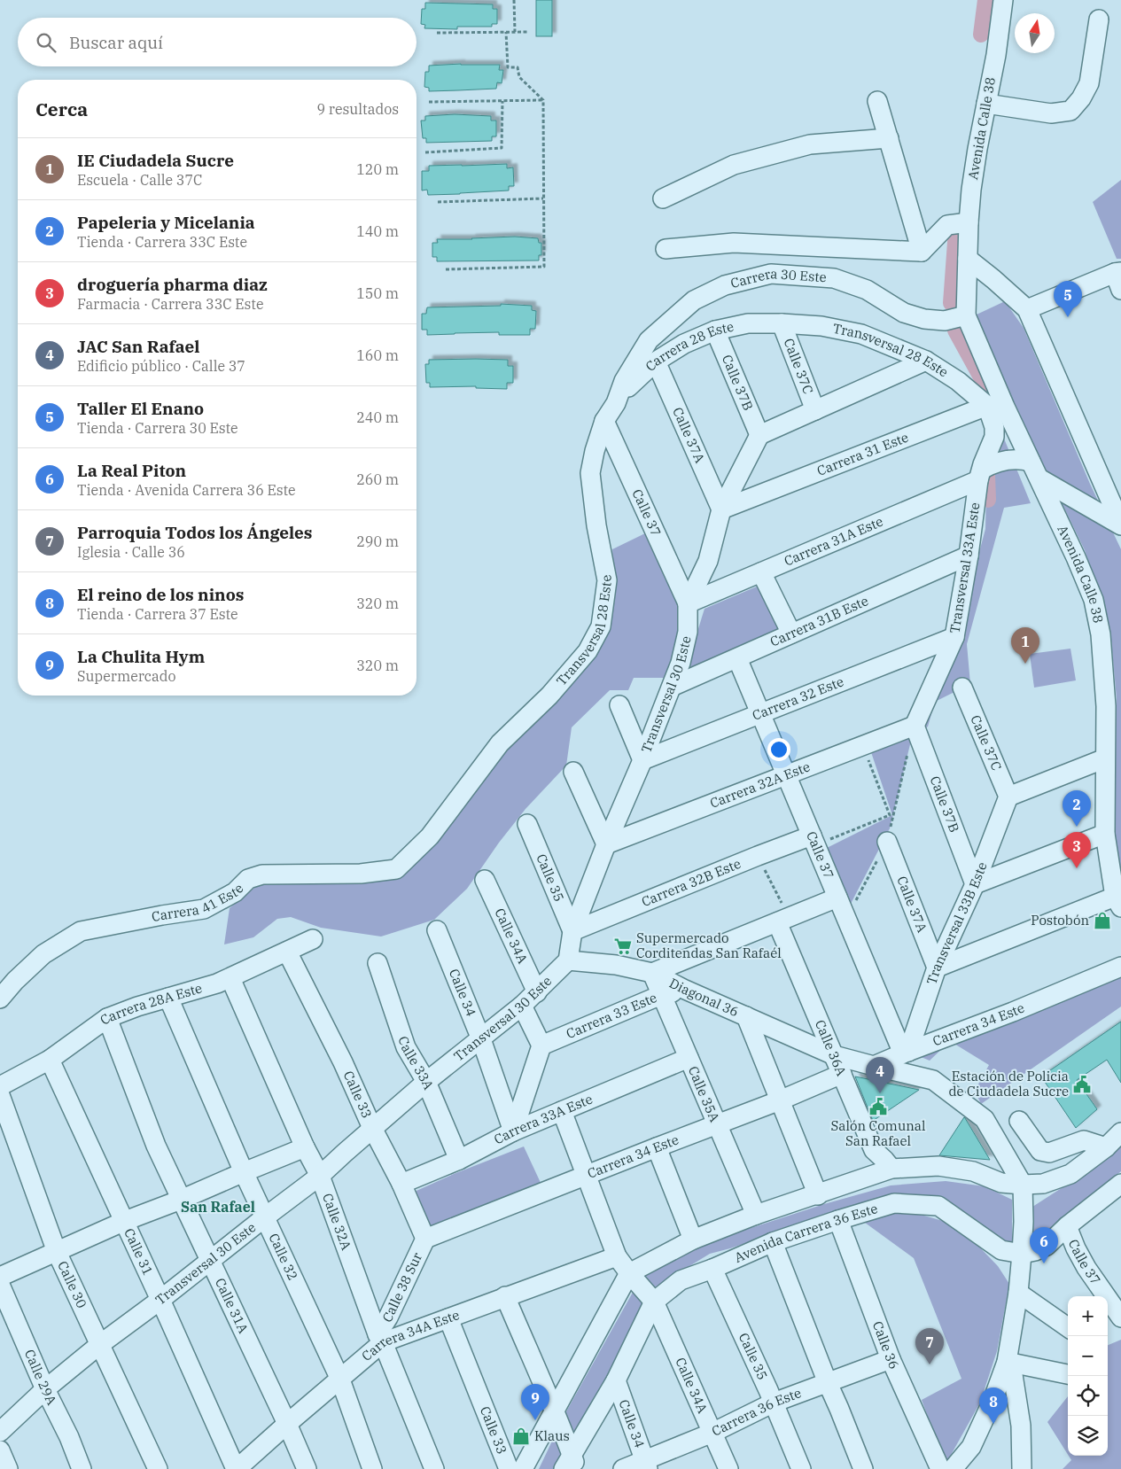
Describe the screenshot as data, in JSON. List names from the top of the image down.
{
  "streets": {
    "street": [
      "Avenida Calle 38",
      "Carrera 30 Este",
      "Carrera 28 Este",
      "Transversal 28 Este",
      "Calle 37C",
      "Calle 37B",
      "Calle 37A",
      "Carrera 31 Este",
      "Calle 37",
      "Carrera 31A Este",
      "Transversal 33A Este",
      "Carrera 31B Este",
      "Transversal 30 Este",
      "Carrera 32 Este",
      "Carrera 32A Este",
      "Calle 35",
      "Carrera 32B Este",
      "Carrera 41 Este",
      "Transversal 33B Este",
      "Calle 34A",
      "Calle 34",
      "Diagonal 36",
      "Carrera 28A Este",
      "Carrera 33 Este",
      "Carrera 34 Este",
      "Calle 36A",
      "Calle 33A",
      "Calle 35A",
      "Calle 33",
      "Carrera 33A Este",
      "Calle 32A",
      "Avenida Carrera 36 Este",
      "Calle 31",
      "Calle 32",
      "Calle 30",
      "Calle 38 Sur",
      "Calle 31A",
      "Carrera 34A Este",
      "Calle 36",
      "Calle 29A",
      "Carrera 36 Este"
    ]
  },
  "crossings": [
    ["Avenida Calle 38", "Carrera 30 Este"],
    ["Avenida Calle 38", "Transversal 28 Este"],
    ["Avenida Calle 38", "Carrera 31 Este"],
    ["Avenida Calle 38", "Carrera 31A Este"],
    ["Avenida Calle 38", "Transversal 33A Este"],
    ["Carrera 30 Este", "Transversal 28 Este"],
    ["Carrera 28 Este", "Transversal 28 Este"],
    ["Carrera 28 Este", "Calle 37C"],
    ["Carrera 28 Este", "Calle 37B"],
    ["Carrera 28 Este", "Calle 37A"],
    ["Transversal 28 Este", "Calle 37C"],
    ["Transversal 28 Este", "Carrera 31 Este"],
    ["Transversal 28 Este", "Calle 37"],
    ["Transversal 28 Este", "Transversal 33A Este"],
    ["Transversal 28 Este", "Carrera 41 Este"],
    ["Calle 37C", "Transversal 33B Este"],
    ["Calle 37B", "Transversal 33A Este"],
    ["Calle 37B", "Transversal 30 Este"],
    ["Calle 37B", "Carrera 32A Este"],
    ["Calle 37B", "Transversal 33B Este"],
    ["Calle 37A", "Carrera 31 Este"],
    ["Calle 37A", "Transversal 30 Este"],
    ["Calle 37A", "Transversal 33B Este"],
    ["Carrera 31 Este", "Transversal 33A Este"],
    ["Carrera 31 Este", "Transversal 30 Este"],
    ["Calle 37", "Carrera 31A Este"],
    ["Calle 37", "Carrera 31B Este"],
    ["Calle 37", "Transversal 30 Este"],
    ["Calle 37", "Carrera 32 Este"],
    ["Calle 37", "Carrera 32A Este"],
    ["Calle 37", "Carrera 32B Este"],
    ["Calle 37", "Transversal 33B Este"],
    ["Calle 37", "Carrera 33 Este"],
    ["Calle 37", "Carrera 34 Este"],
    ["Calle 37", "Avenida Carrera 36 Este"],
    ["Carrera 31A Este", "Transversal 33A Este"],
    ["Carrera 31A Este", "Transversal 30 Este"],
    ["Transversal 33A Este", "Carrera 31B Este"],
    ["Transversal 33A Este", "Carrera 32 Este"],
    ["Transversal 33A Este", "Carrera 32A Este"],
    ["Carrera 31B Este", "Transversal 30 Este"],
    ["Transversal 30 Este", "Carrera 32 Este"],
    ["Transversal 30 Este", "Carrera 32A Este"],
    ["Transversal 30 Este", "Calle 35"],
    ["Transversal 30 Este", "Carrera 32B Este"],
    ["Transversal 30 Este", "Calle 34A"],
    ["Transversal 30 Este", "Calle 34"],
    ["Transversal 30 Este", "Diagonal 36"],
    ["Transversal 30 Este", "Calle 33A"],
    ["Transversal 30 Este", "Calle 33"],
    ["Transversal 30 Este", "Calle 32A"],
    ["Transversal 30 Este", "Calle 31"],
    ["Transversal 30 Este", "Calle 32"],
    ["Transversal 30 Este", "Calle 30"],
    ["Transversal 30 Este", "Calle 31A"],
    ["Transversal 30 Este", "Calle 29A"],
    ["Calle 35", "Carrera 32B Este"],
    ["Calle 35", "Avenida Carrera 36 Este"],
    ["Calle 35", "Carrera 36 Este"],
    ["Transversal 33B Este", "Carrera 34 Este"],
    ["Calle 34A", "Avenida Carrera 36 Este"],
    ["Calle 34A", "Carrera 36 Este"],
    ["Calle 34", "Carrera 33A Este"],
    ["Calle 34", "Avenida Carrera 36 Este"],
    ["Calle 34", "Carrera 36 Este"],
    ["Diagonal 36", "Carrera 33 Este"],
    ["Diagonal 36", "Calle 36A"],
    ["Diagonal 36", "Calle 35A"],
    ["Carrera 28A Este", "Calle 33"],
    ["Carrera 28A Este", "Calle 32A"],
    ["Carrera 28A Este", "Calle 31"],
    ["Carrera 28A Este", "Calle 32"],
    ["Carrera 28A Este", "Calle 31A"],
    ["Carrera 33 Este", "Calle 36A"],
    ["Carrera 33 Este", "Calle 35A"],
    ["Carrera 34 Este", "Calle 36A"],
    ["Carrera 34 Este", "Calle 35A"],
    ["Carrera 34 Este", "Calle 33"],
    ["Carrera 34 Este", "Calle 38 Sur"],
    ["Calle 33A", "Carrera 33A Este"],
    ["Calle 35A", "Carrera 33A Este"],
    ["Calle 33", "Carrera 33A Este"],
    ["Calle 33", "Calle 38 Sur"],
    ["Calle 33", "Carrera 34A Este"],
    ["Calle 32A", "Calle 38 Sur"],
    ["Calle 32A", "Carrera 34A Este"],
    ["Avenida Carrera 36 Este", "Calle 36"],
    ["Calle 31", "Carrera 34A Este"],
    ["Calle 32", "Carrera 34A Este"],
    ["Calle 38 Sur", "Carrera 34A Este"],
    ["Calle 31A", "Carrera 34A Este"],
    ["Calle 36", "Carrera 36 Este"]
  ],
  "districts": ["San Rafael"],
  "places": {
    "shop": ["Postobón", "Klaus"],
    "supermarket": ["Supermercado Corditendas San Rafaél"],
    "public building": ["Estación de Policia de Ciudadela Sucre", "Salón Comunal San Rafael"]
  },
  "north": "top",
  "page": {
    "search": "Buscar aquí",
    "heading": ["Cerca", "9 resultados"],
    "list": [
      {
        "mark": "1",
        "name": "IE Ciudadela Sucre",
        "note": "Escuela · Calle 37C",
        "value": "120 m"
      },
      {
        "mark": "2",
        "name": "Papeleria y Micelania",
        "note": "Tienda · Carrera 33C Este",
        "value": "140 m"
      },
      {
        "mark": "3",
        "name": "droguería pharma diaz",
        "note": "Farmacia · Carrera 33C Este",
        "value": "150 m"
      },
      {
        "mark": "4",
        "name": "JAC San Rafael",
        "note": "Edificio público · Calle 37",
        "value": "160 m"
      },
      {
        "mark": "5",
        "name": "Taller El Enano",
        "note": "Tienda · Carrera 30 Este",
        "value": "240 m"
      },
      {
        "mark": "6",
        "name": "La Real Piton",
        "note": "Tienda · Avenida Carrera 36 Este",
        "value": "260 m"
      },
      {
        "mark": "7",
        "name": "Parroquia Todos los Ángeles",
        "note": "Iglesia · Calle 36",
        "value": "290 m"
      },
      {
        "mark": "8",
        "name": "El reino de los ninos",
        "note": "Tienda · Carrera 37 Este",
        "value": "320 m"
      },
      {
        "mark": "9",
        "name": "La Chulita Hym",
        "note": "Supermercado",
        "value": "320 m"
      }
    ],
    "pins": [
      "5",
      "1",
      "2",
      "3",
      "4",
      "6",
      "7",
      "9",
      "8"
    ],
    "map_buttons": ["+", "−"]
  }
}
